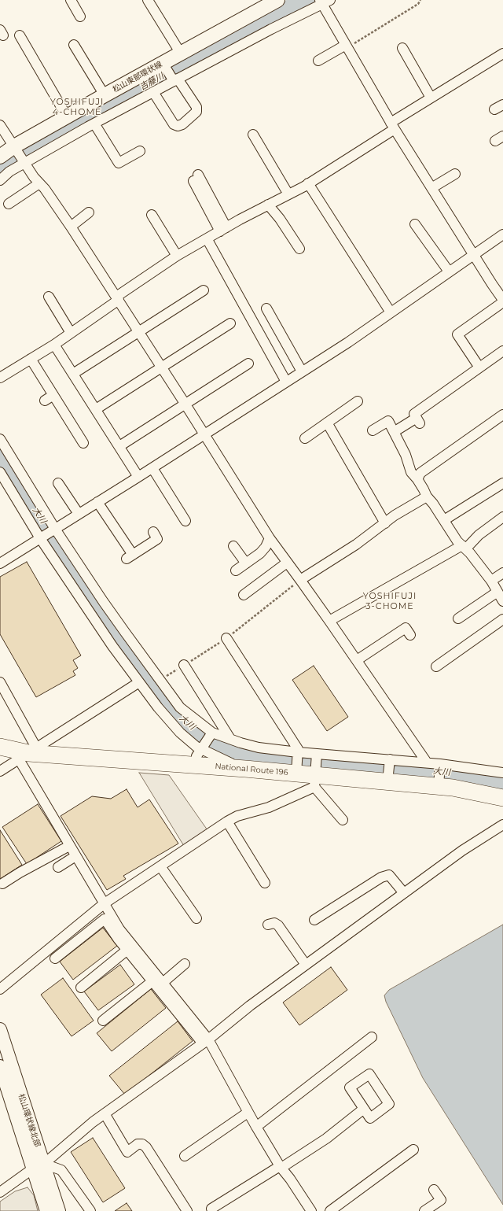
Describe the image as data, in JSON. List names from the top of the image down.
{
  "streets": {
    "highway": ["National Route 196"],
    "main road": ["松山東部環状線"],
    "street": ["松山環状線北部"]
  },
  "districts": ["YOSHIFUJI 4-CHOME", "YOSHIFUJI 3-CHOME"],
  "water": ["吉藤川", "大川"]
}
